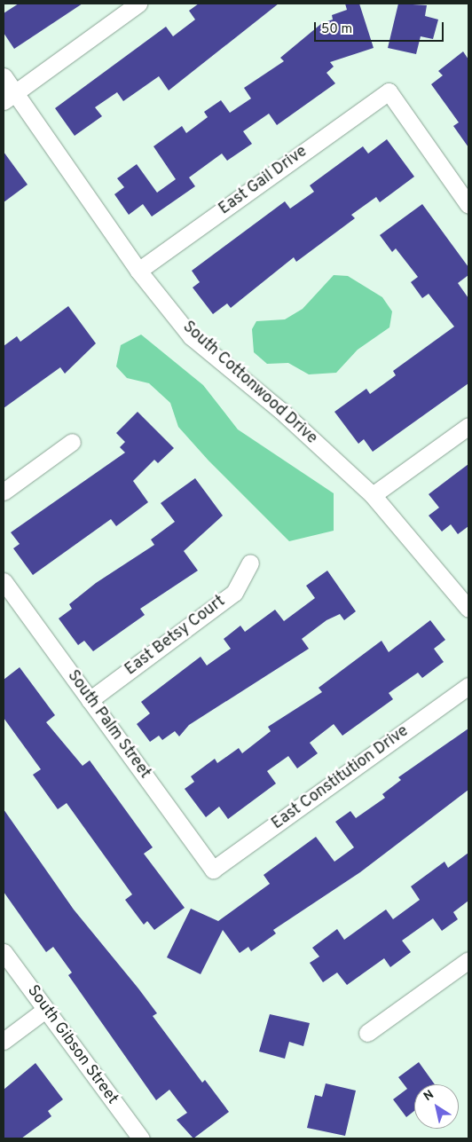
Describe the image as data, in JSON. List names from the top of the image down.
{
  "streets": {
    "street": [
      "East Gail Drive",
      "South Cottonwood Drive",
      "East Betsy Court",
      "South Palm Street",
      "East Constitution Drive",
      "South Gibson Street"
    ]
  },
  "crossings": [
    ["East Gail Drive", "South Cottonwood Drive"],
    ["East Betsy Court", "South Palm Street"],
    ["South Palm Street", "East Constitution Drive"]
  ],
  "scale_bar": "50 m",
  "north": "top left"
}
